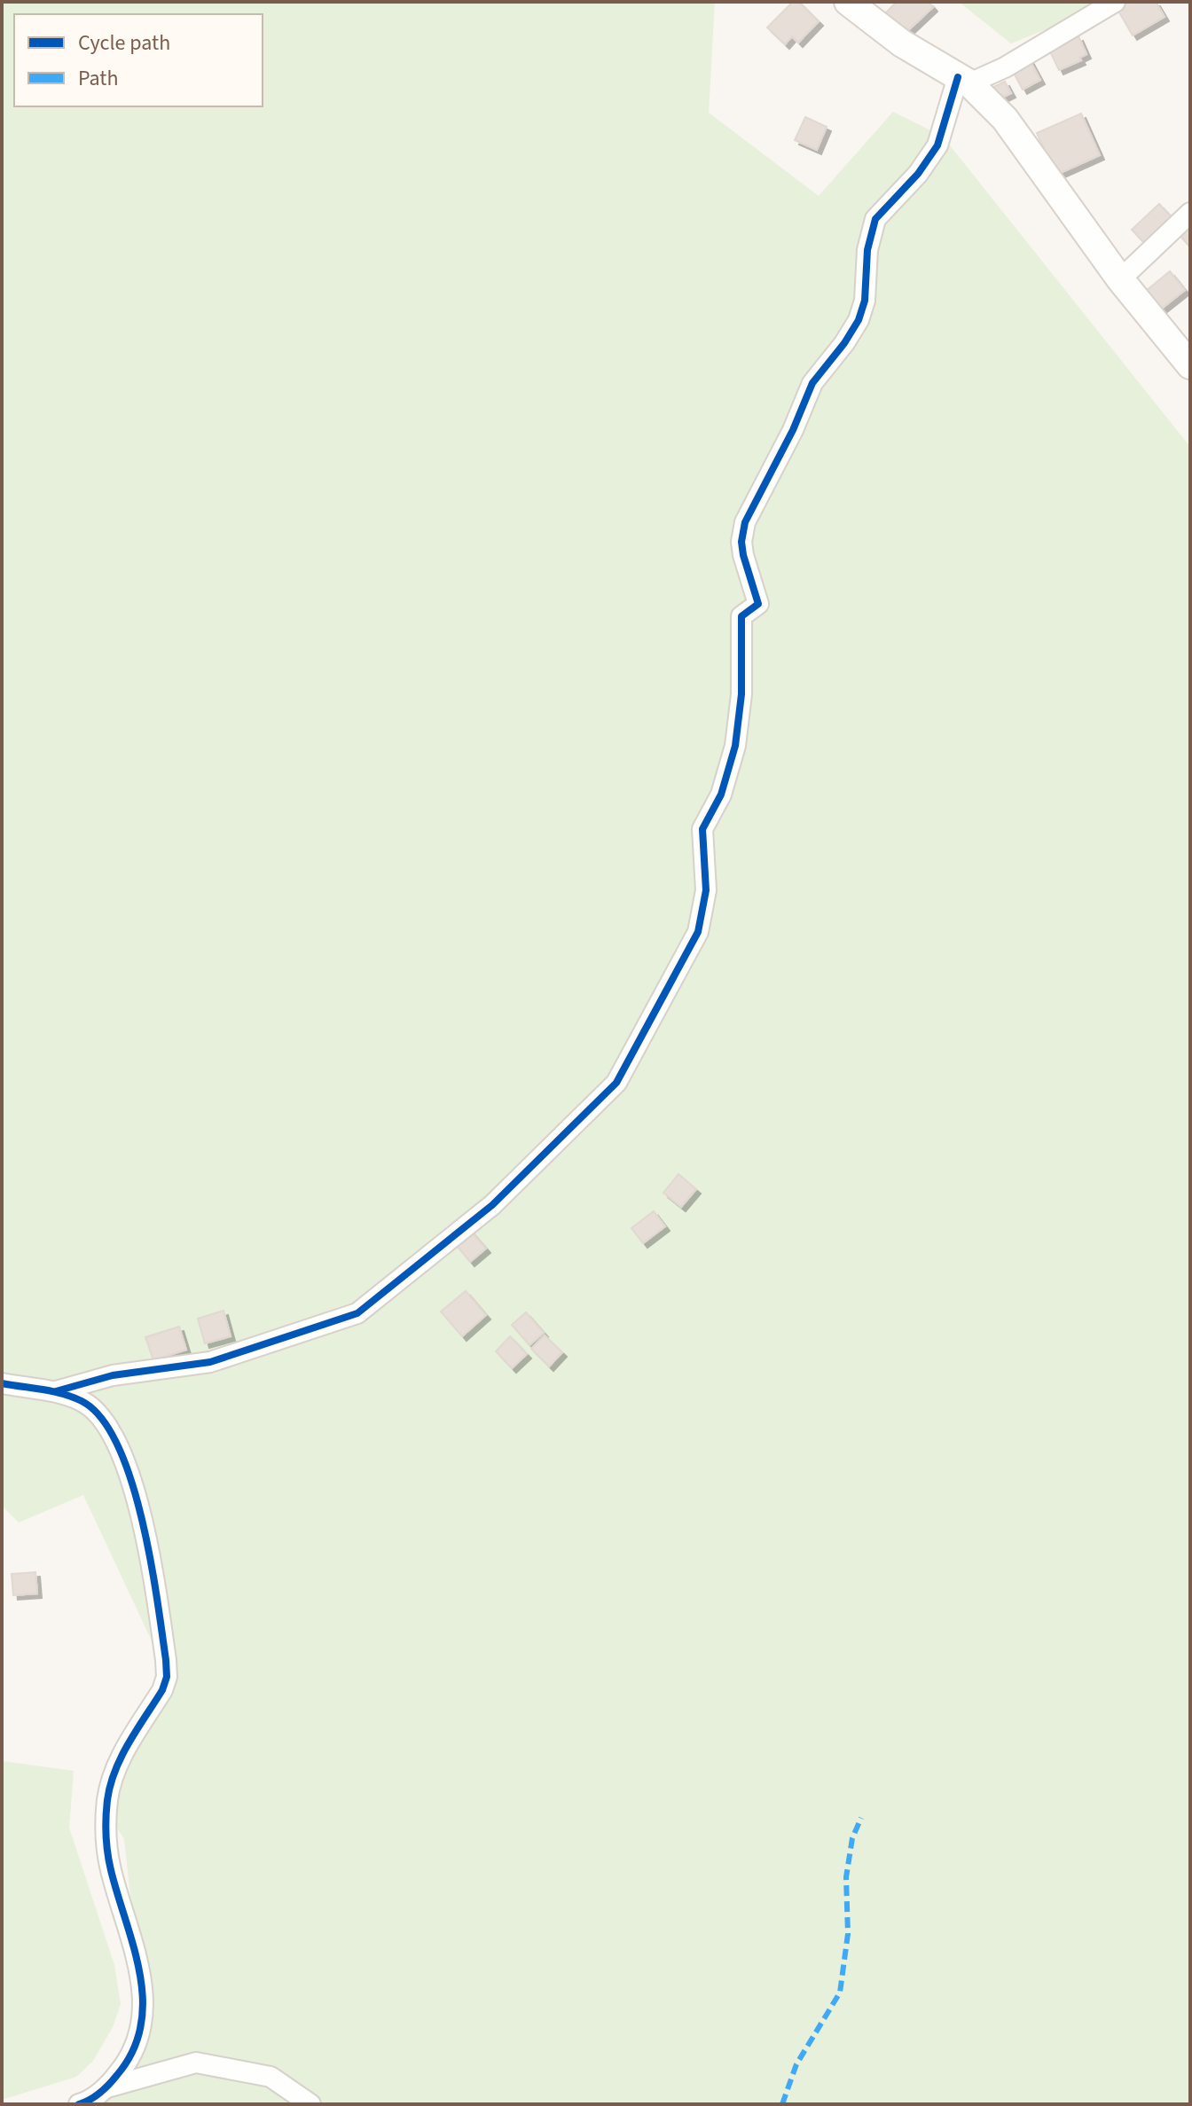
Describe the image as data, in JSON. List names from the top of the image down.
{
  "legend": ["Cycle path", "Path"]
}
